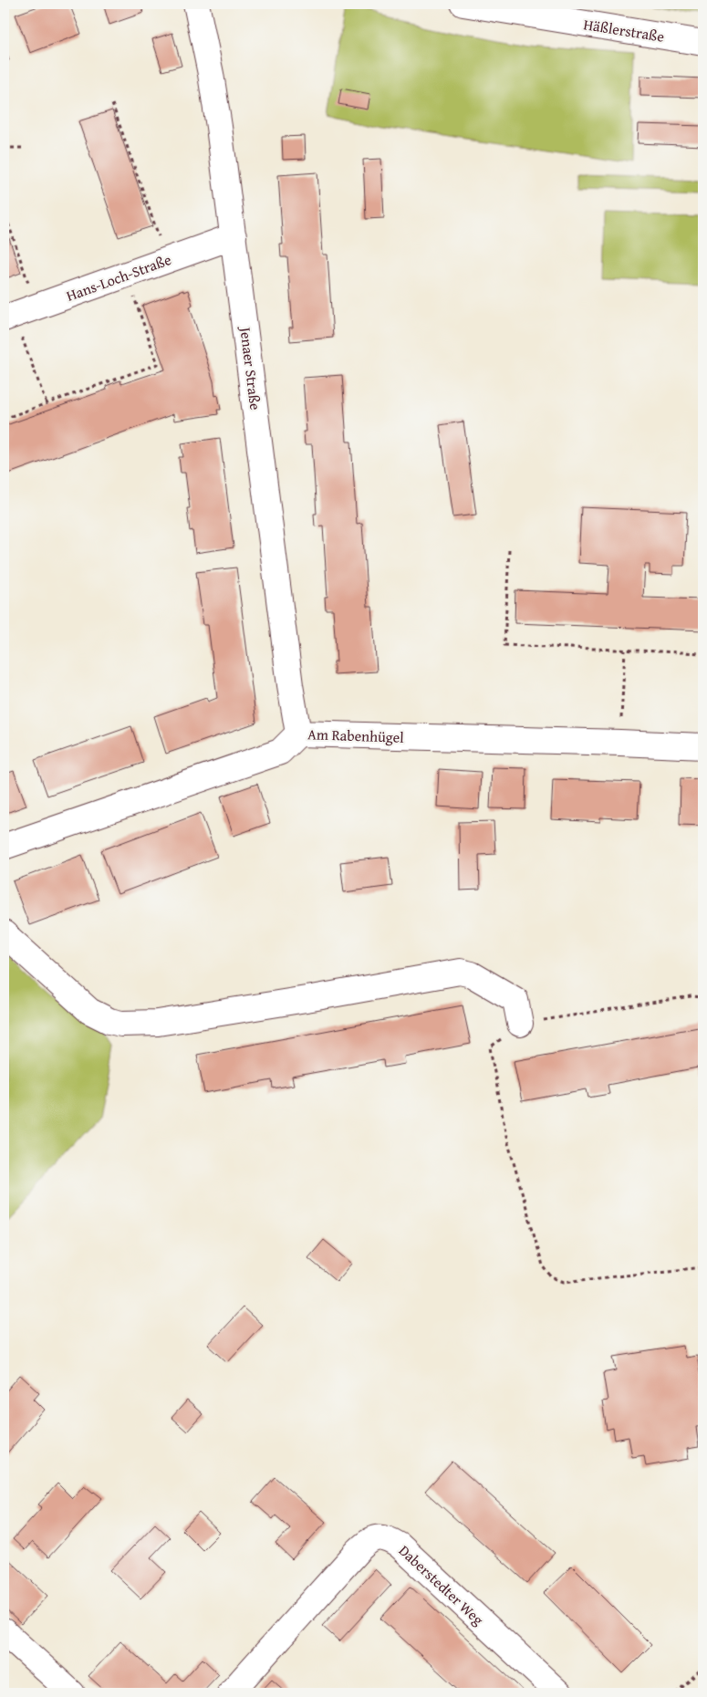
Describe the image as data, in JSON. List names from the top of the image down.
{
  "streets": {
    "street": [
      "Häßlerstraße",
      "Hans-Loch-Straße",
      "Jenaer Straße",
      "Am Rabenhügel",
      "Daberstedter Weg"
    ]
  },
  "crossings": [
    ["Hans-Loch-Straße", "Jenaer Straße"],
    ["Jenaer Straße", "Am Rabenhügel"]
  ]
}
